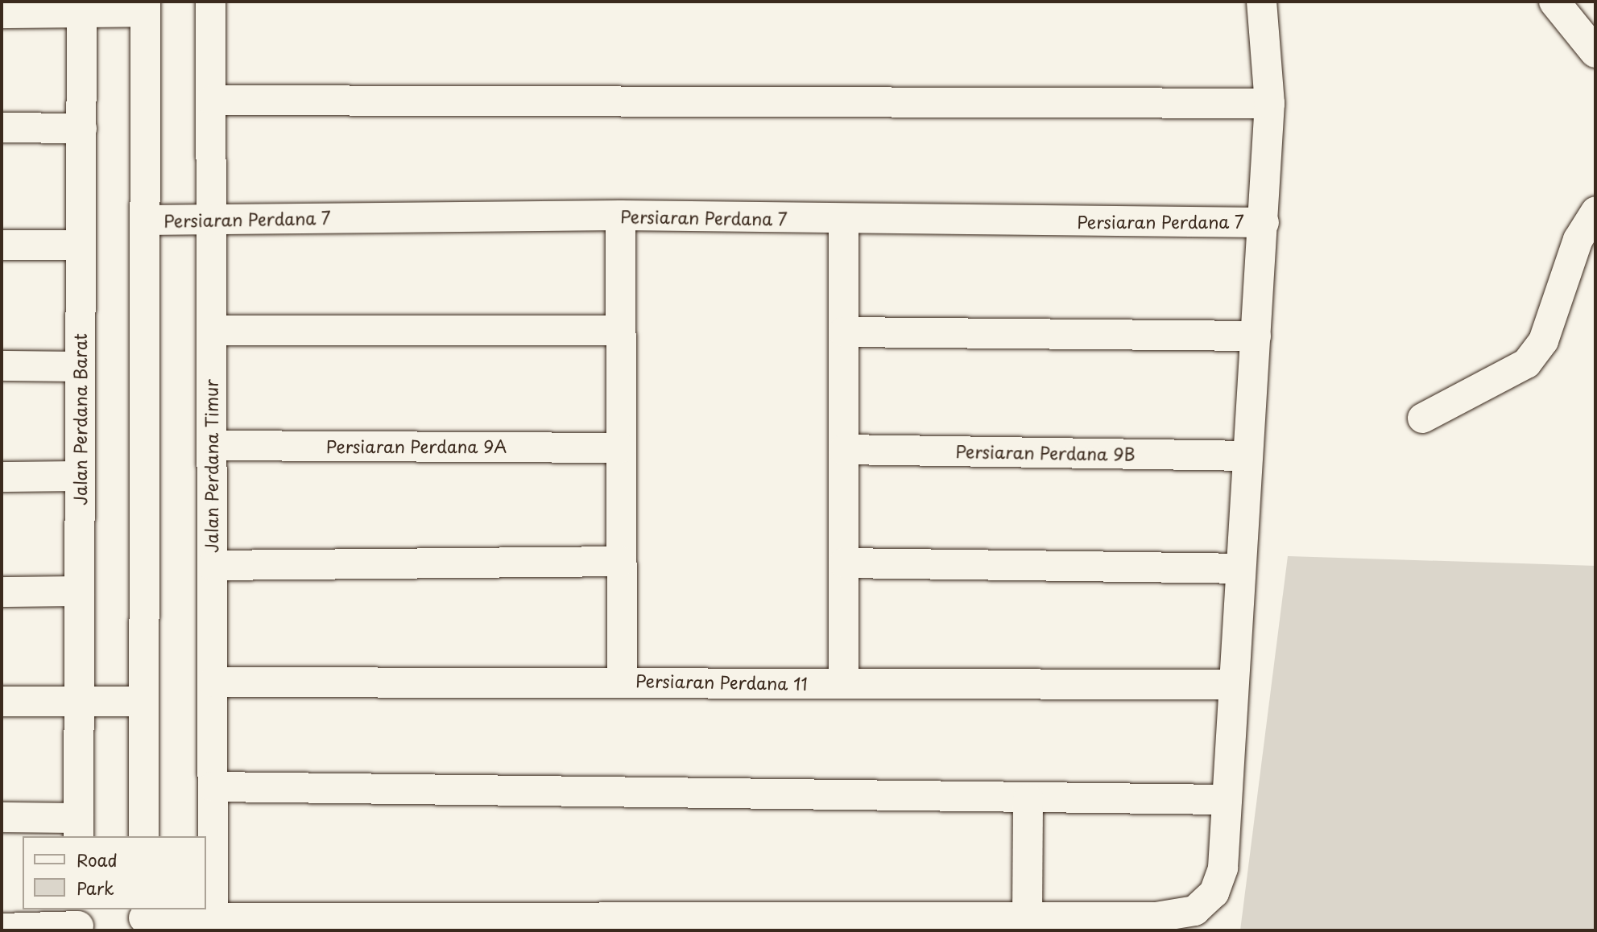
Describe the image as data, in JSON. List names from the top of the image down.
{
  "streets": {
    "street": [
      "Persiaran Perdana 7",
      "Jalan Perdana Barat",
      "Persiaran Perdana 9A",
      "Persiaran Perdana 9B",
      "Jalan Perdana Timur",
      "Persiaran Perdana 11"
    ]
  },
  "crossings": [
    ["Persiaran Perdana 7", "Jalan Perdana Timur"],
    ["Persiaran Perdana 9A", "Jalan Perdana Timur"],
    ["Jalan Perdana Timur", "Persiaran Perdana 11"]
  ],
  "legend": ["Road", "Park"]
}
